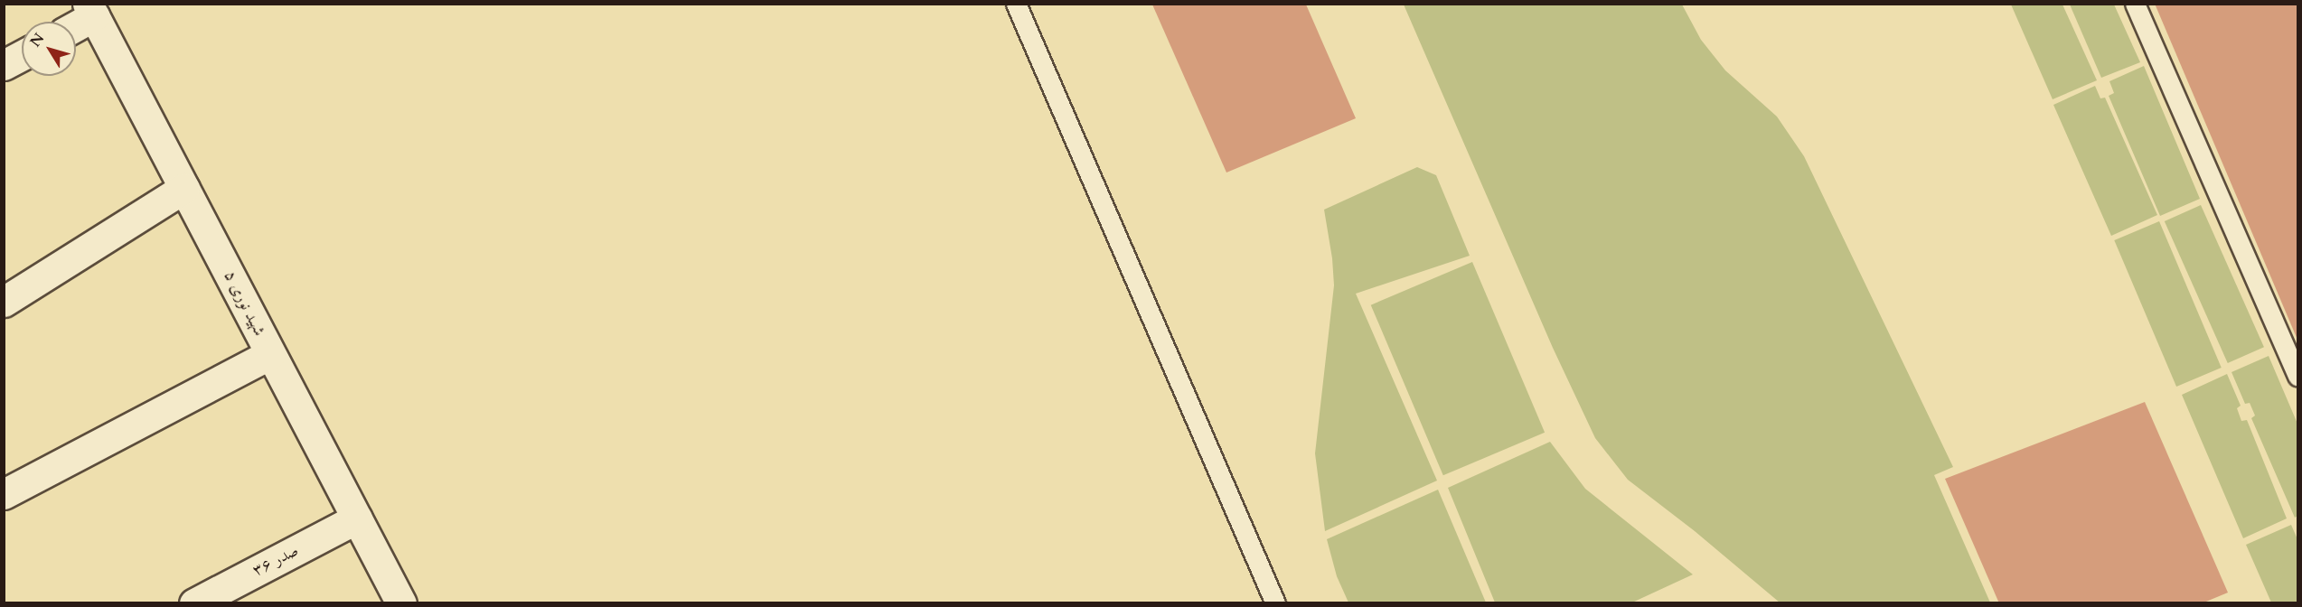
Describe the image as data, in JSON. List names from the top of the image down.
{
  "streets": {
    "street": ["شهید نوری ۵", "صدر ۳۶"]
  },
  "crossings": [
    ["شهید نوری ۵", "صدر ۳۶"]
  ],
  "north": "top left"
}
